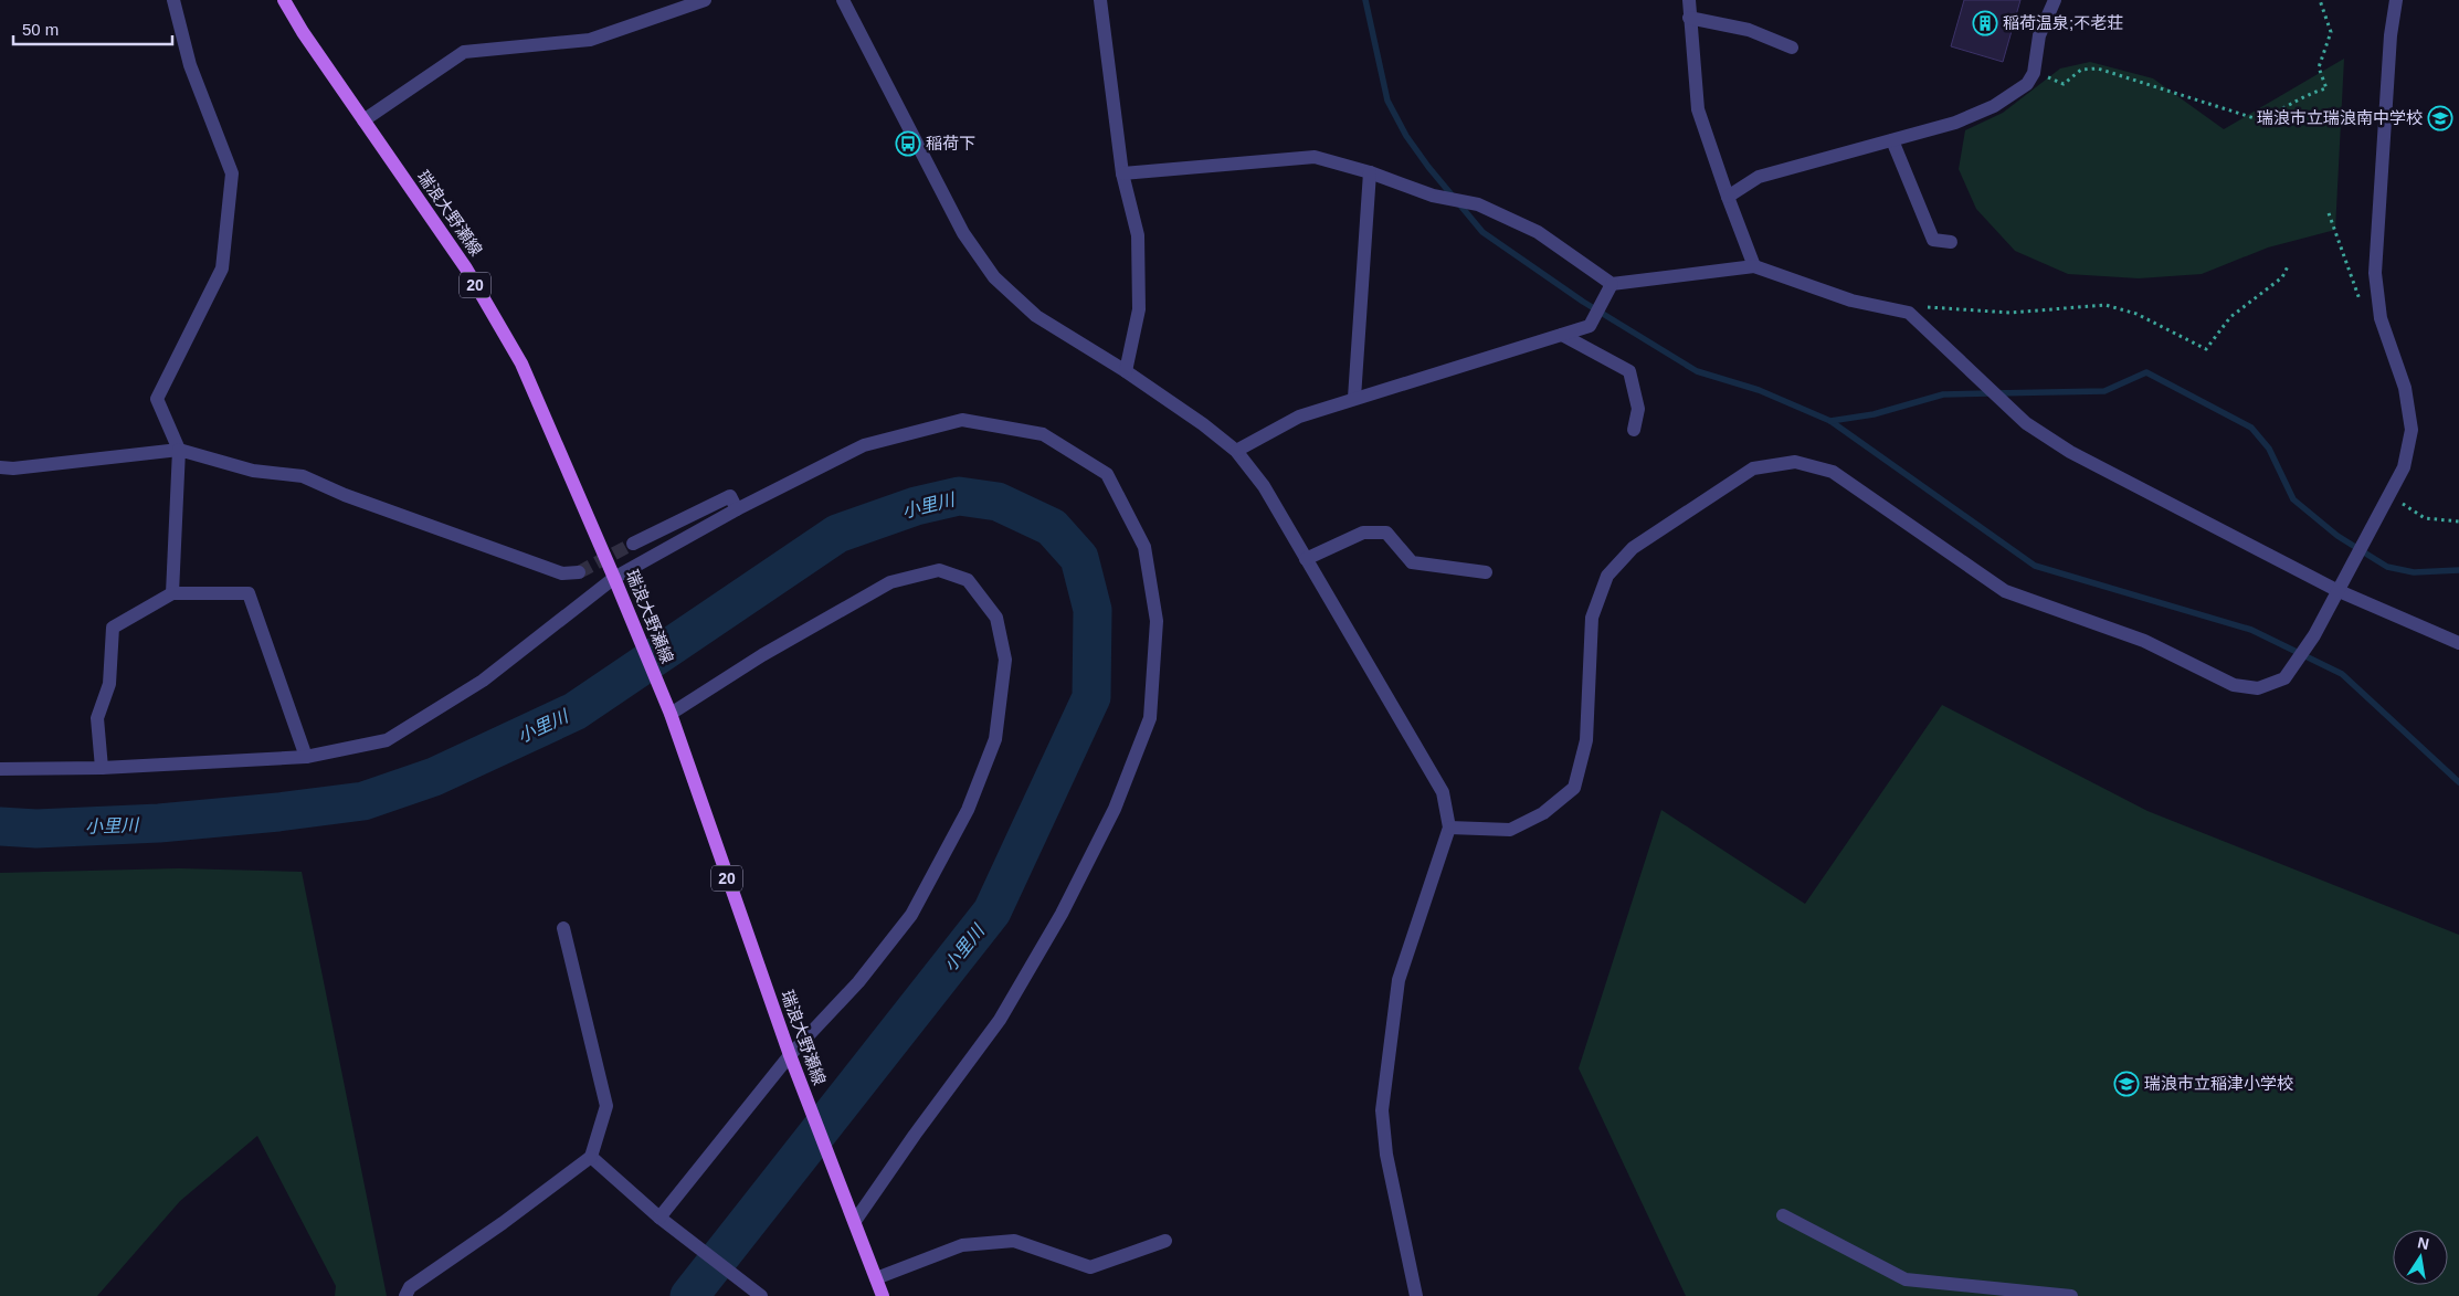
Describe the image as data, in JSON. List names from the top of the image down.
{
  "streets": {
    "main road": ["瑞浪大野瀬線", "20"]
  },
  "water": ["小里川"],
  "places": {
    "building": ["稲荷温泉;不老荘"],
    "school or university": ["瑞浪市立瑞浪南中学校", "瑞浪市立稲津小学校"],
    "bus stop": ["稲荷下"]
  },
  "scale_bar": "50 m",
  "north": "top"
}
